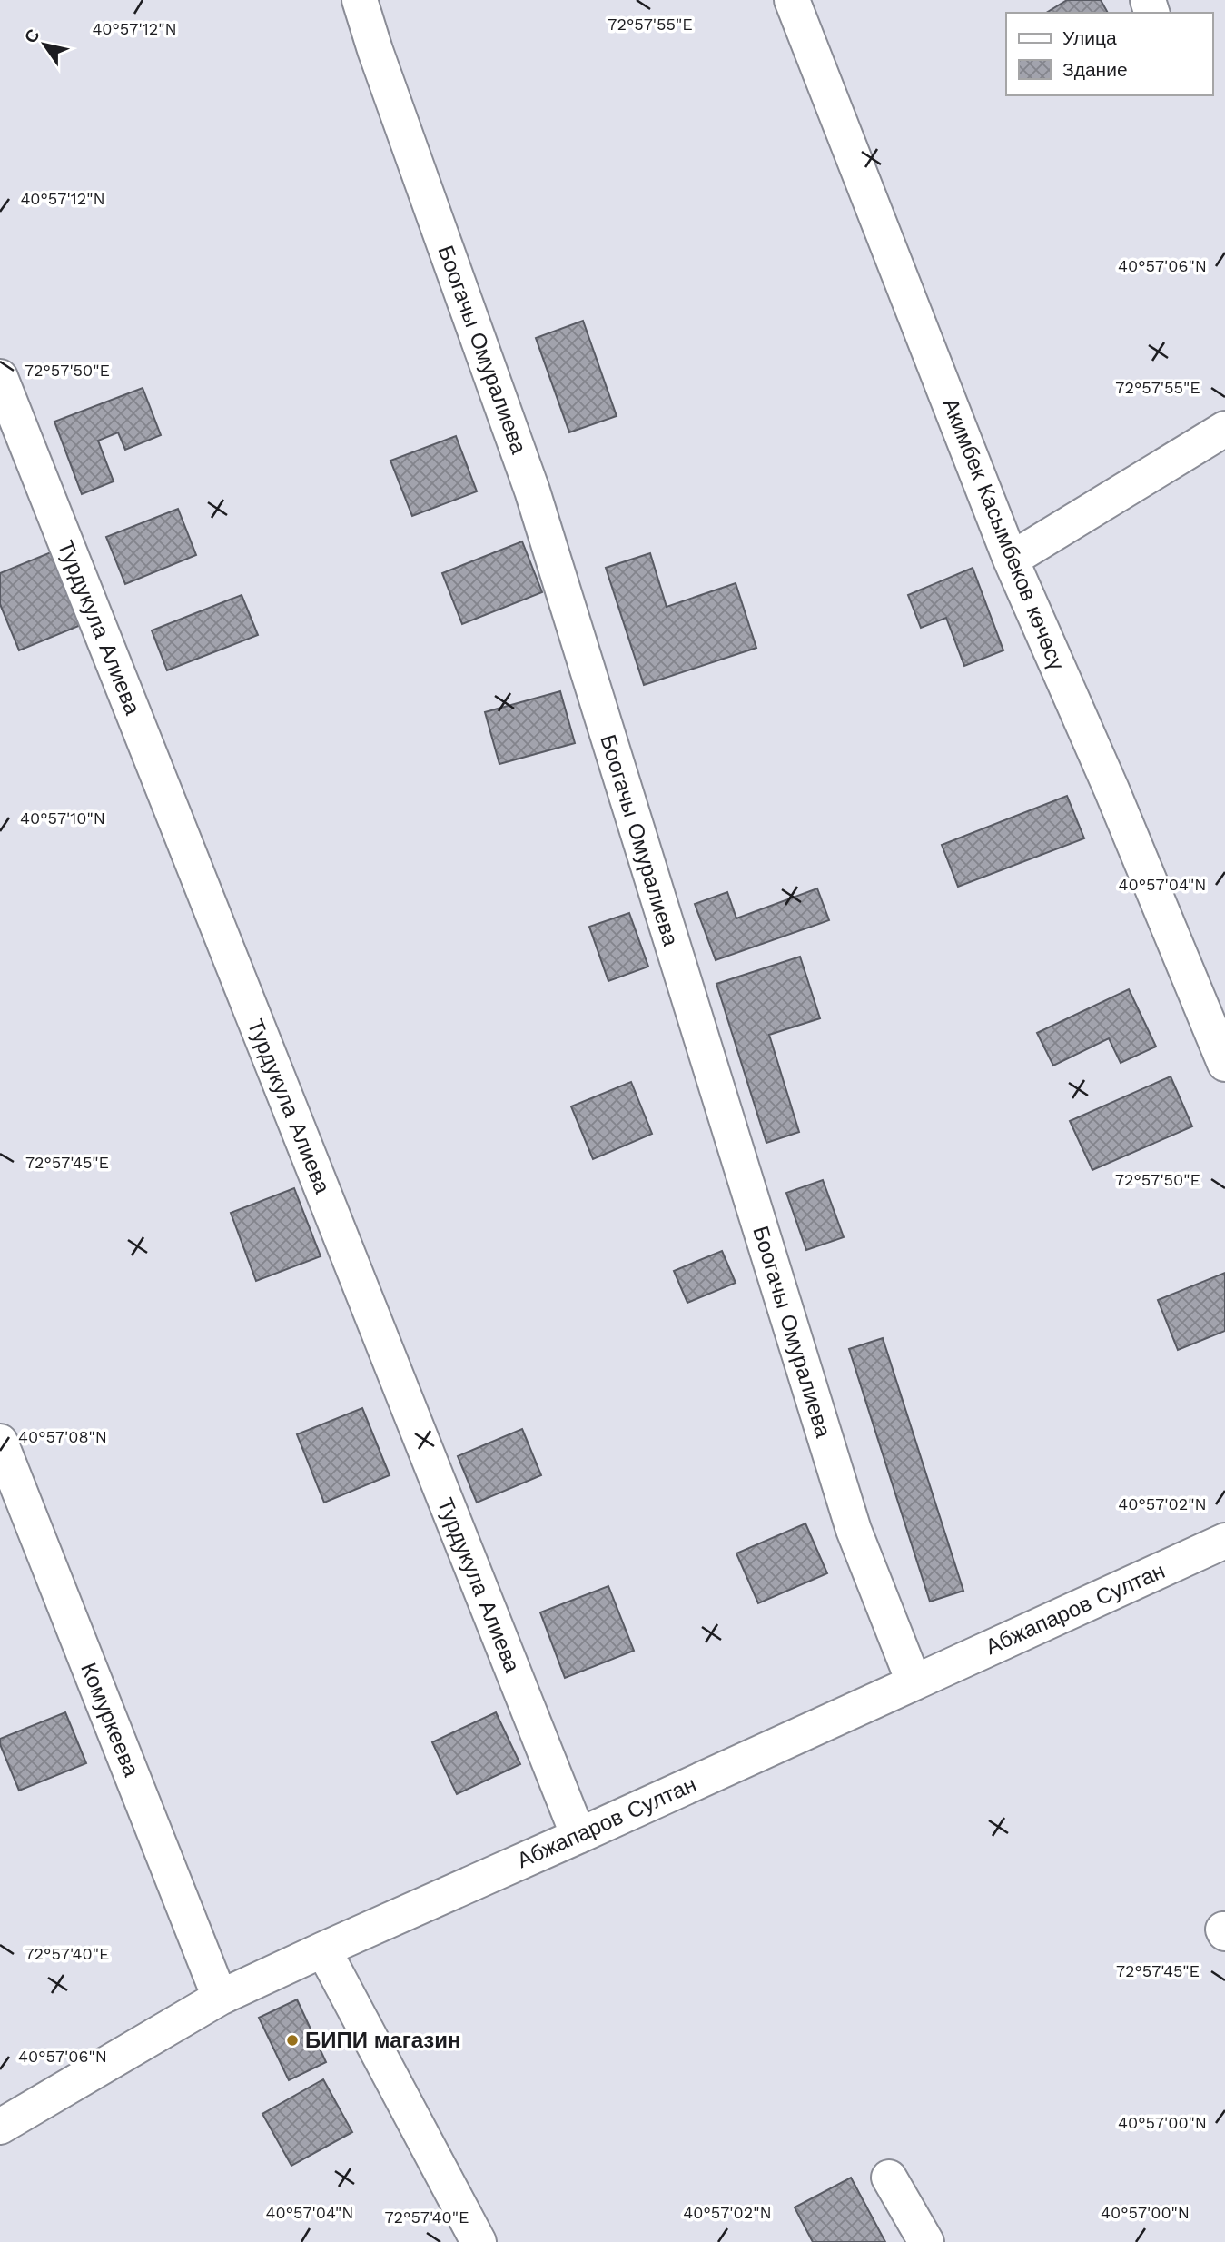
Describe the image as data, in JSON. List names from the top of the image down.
{
  "streets": {
    "street": [
      "Боогачы Омуралиева",
      "Акимбек Касымбеков көчөсү",
      "Турдукула Алиева",
      "Абжапаров Султан",
      "Комуркеева"
    ]
  },
  "crossings": [
    ["Боогачы Омуралиева", "Абжапаров Султан"],
    ["Турдукула Алиева", "Абжапаров Султан"],
    ["Абжапаров Султан", "Комуркеева"]
  ],
  "places": ["БИПИ магазин"],
  "legend": ["Улица", "Здание"],
  "north": "top left",
  "coordinates": [
    "72°57'55\"E",
    "40°57'12\"N",
    "40°57'06\"N",
    "72°57'50\"E",
    "40°57'10\"N",
    "40°57'04\"N",
    "72°57'45\"E",
    "40°57'08\"N",
    "40°57'02\"N",
    "72°57'40\"E",
    "40°57'00\"N"
  ]
}
